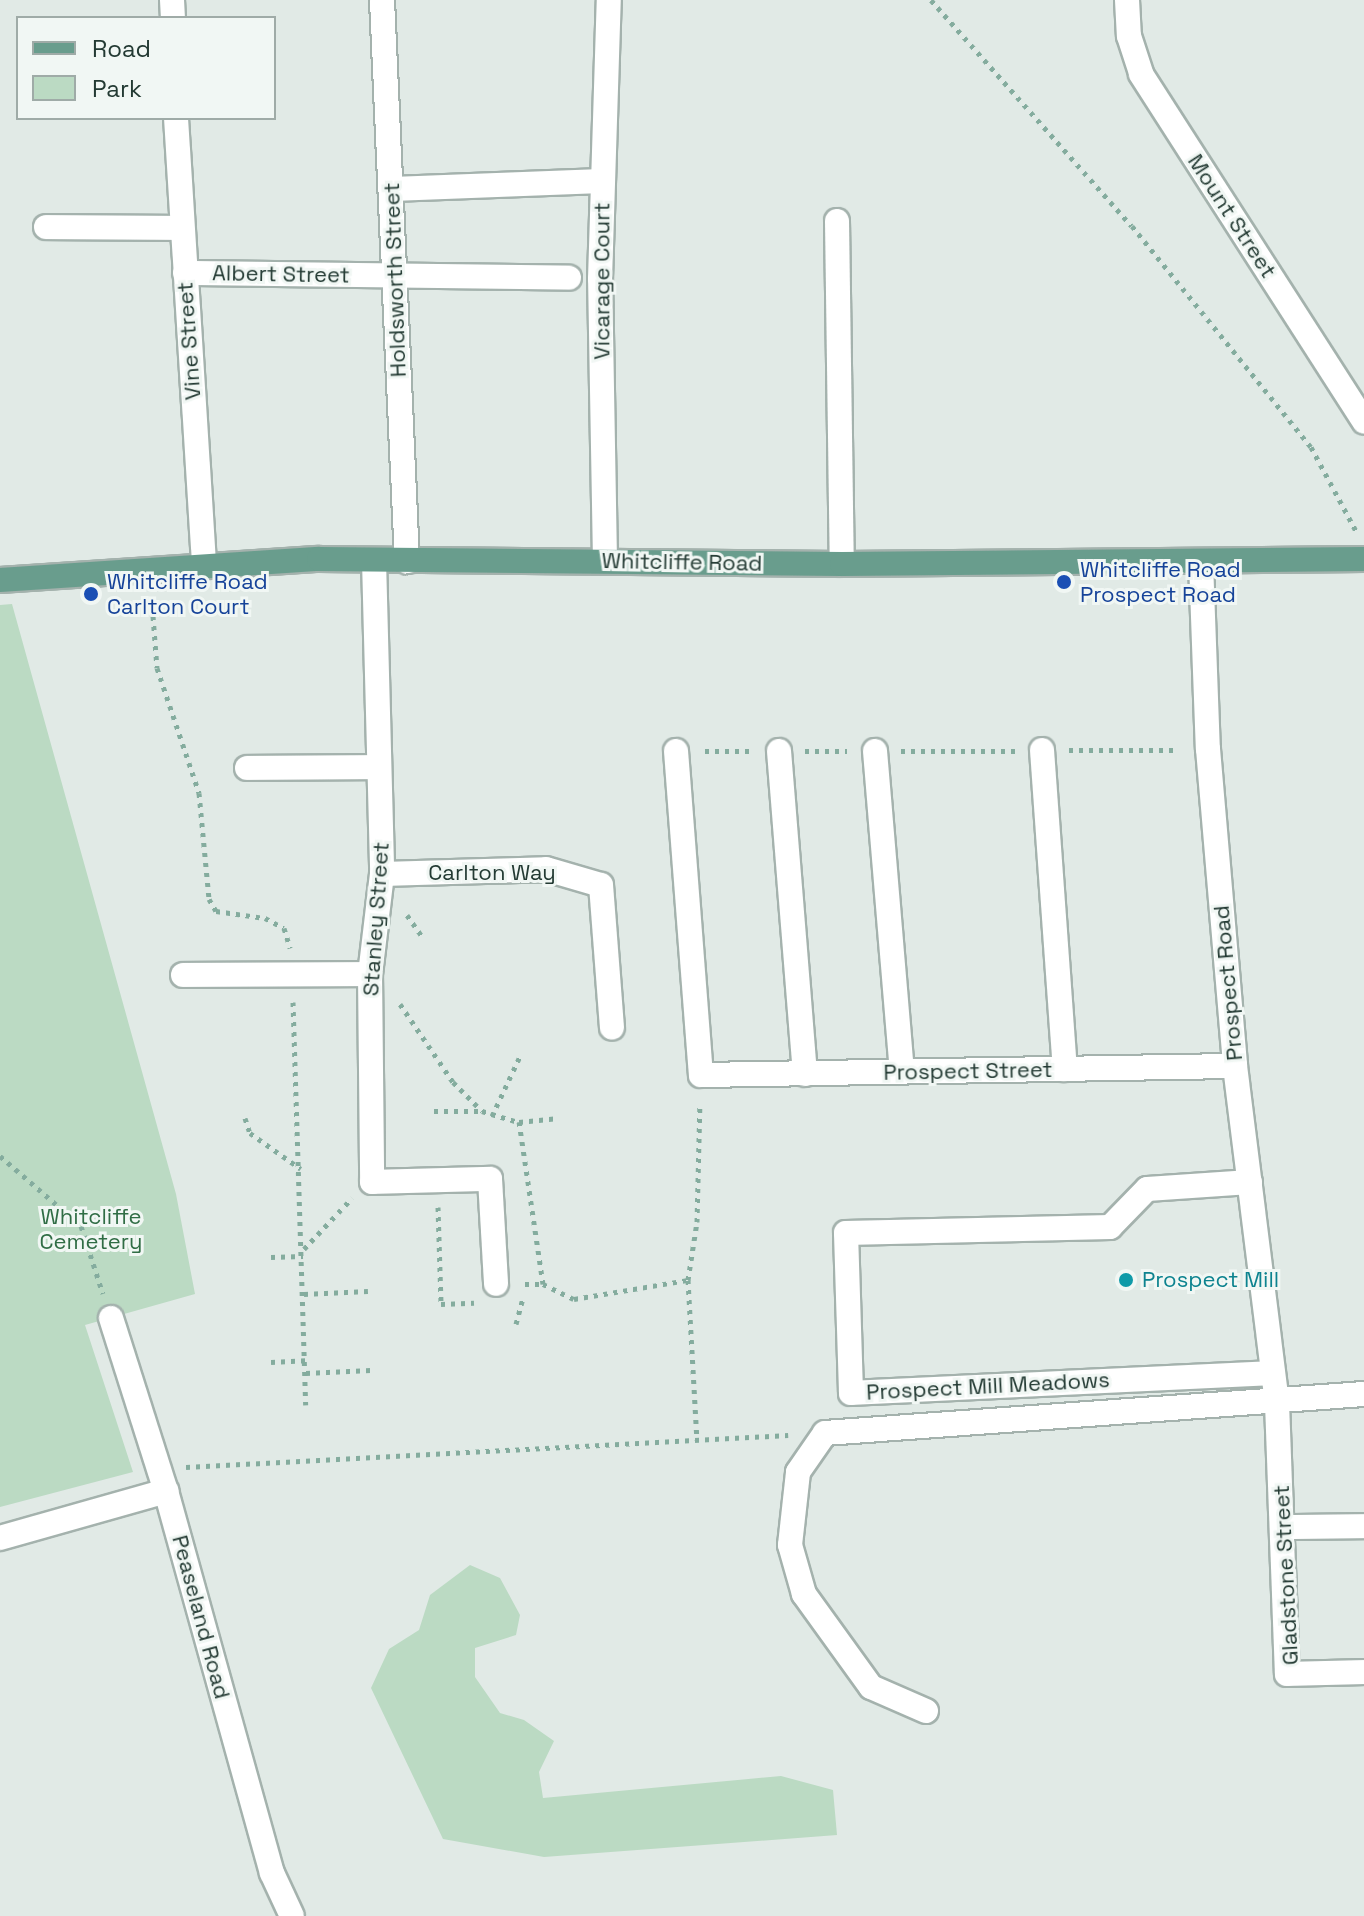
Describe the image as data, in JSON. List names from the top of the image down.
{
  "streets": {
    "main road": ["Whitcliffe Road"],
    "street": [
      "Mount Street",
      "Albert Street",
      "Holdsworth Street",
      "Vicarage Court",
      "Vine Street",
      "Carlton Way",
      "Stanley Street",
      "Prospect Road",
      "Prospect Street",
      "Prospect Mill Meadows",
      "Gladstone Street",
      "Peaseland Road"
    ]
  },
  "crossings": [
    ["Albert Street", "Holdsworth Street"],
    ["Albert Street", "Vine Street"],
    ["Holdsworth Street", "Whitcliffe Road"],
    ["Vicarage Court", "Whitcliffe Road"],
    ["Vine Street", "Whitcliffe Road"],
    ["Whitcliffe Road", "Stanley Street"],
    ["Whitcliffe Road", "Prospect Road"],
    ["Carlton Way", "Stanley Street"],
    ["Prospect Road", "Prospect Street"],
    ["Prospect Road", "Prospect Mill Meadows"],
    ["Prospect Road", "Gladstone Street"]
  ],
  "parks": ["Whitcliffe Cemetery"],
  "places": ["Whitcliffe Road Prospect Road", "Whitcliffe Road Carlton Court", "Prospect Mill"],
  "legend": ["Road", "Park"]
}
